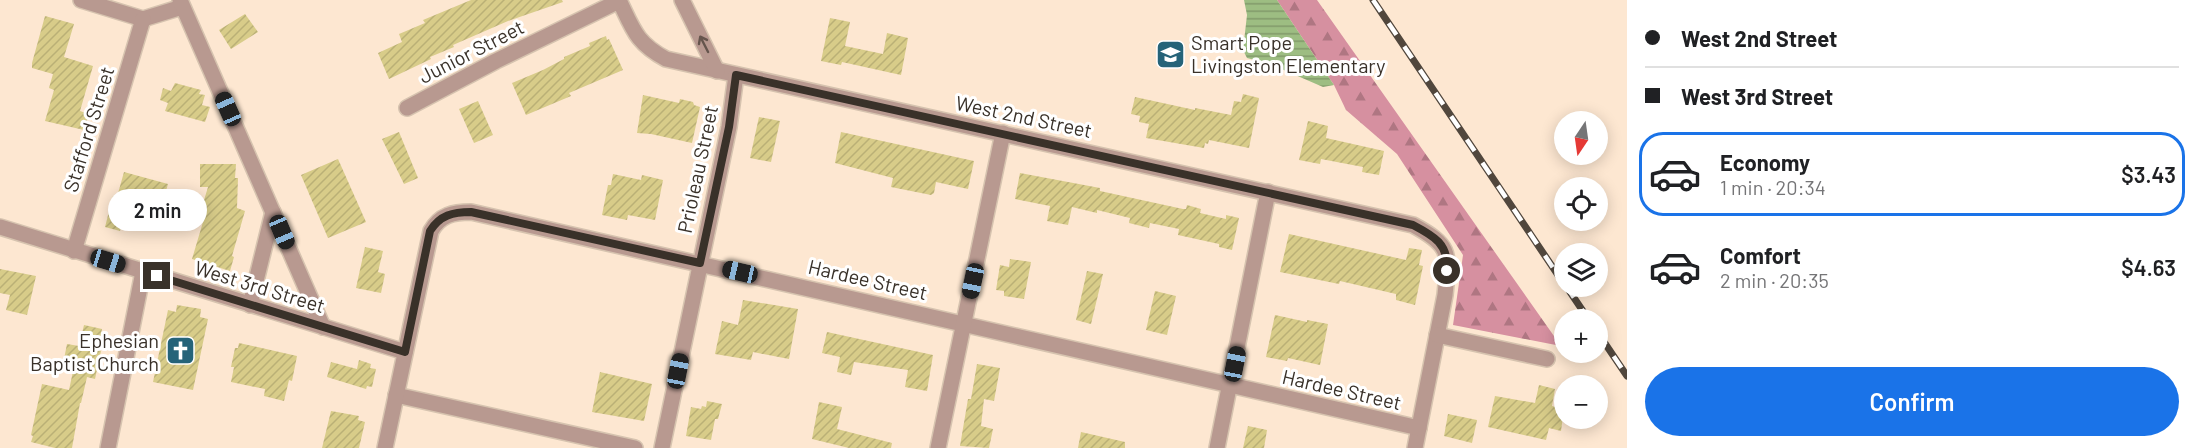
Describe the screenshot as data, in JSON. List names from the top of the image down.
{
  "streets": {
    "street": [
      "Junior Street",
      "West 2nd Street",
      "Stafford Street",
      "Prioleau Street",
      "Hardee Street",
      "West 3rd Street"
    ]
  },
  "crossings": [
    ["Junior Street", "West 2nd Street"],
    ["West 2nd Street", "Prioleau Street"],
    ["Stafford Street", "West 3rd Street"],
    ["Prioleau Street", "Hardee Street"],
    ["Hardee Street", "West 3rd Street"]
  ],
  "places": {
    "school or university": ["Smart Pope Livingston Elementary"],
    "church": ["Ephesian Baptist Church"]
  },
  "north": "bottom",
  "page": {
    "banner": ["West 2nd Street", "West 3rd Street"],
    "map_buttons": ["+", "−"],
    "list": [
      {
        "name": "Economy",
        "note": "1 min · 20:34",
        "value": "$3.43"
      },
      {
        "name": "Comfort",
        "note": "2 min · 20:35",
        "value": "$4.63"
      }
    ],
    "bubble": "2 min",
    "buttons": "Confirm"
  }
}
